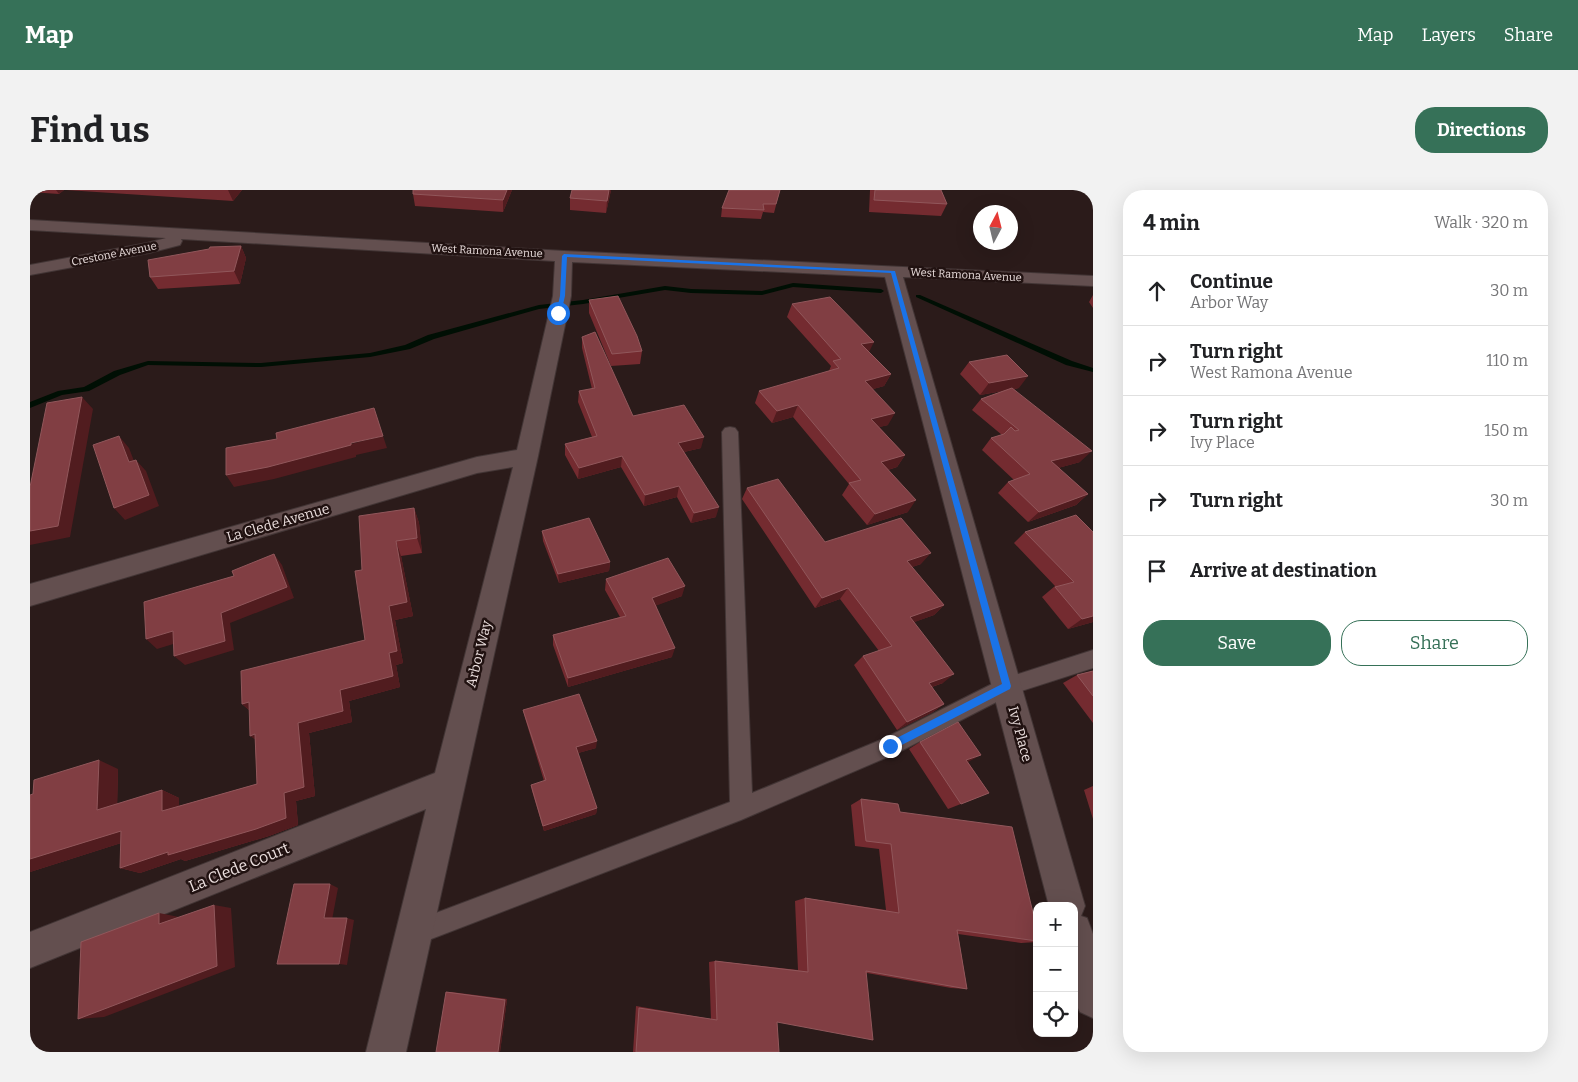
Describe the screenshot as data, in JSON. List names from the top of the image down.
{
  "streets": {
    "street": [
      "West Ramona Avenue",
      "Crestone Avenue",
      "La Clede Avenue",
      "Arbor Way",
      "Ivy Place",
      "La Clede Court"
    ]
  },
  "crossings": [
    ["West Ramona Avenue", "Crestone Avenue"],
    ["West Ramona Avenue", "Arbor Way"],
    ["West Ramona Avenue", "Ivy Place"],
    ["La Clede Avenue", "Arbor Way"],
    ["Arbor Way", "La Clede Court"]
  ],
  "north": "top",
  "page": {
    "header": "Map",
    "nav": ["Map", "Layers", "Share"],
    "buttons": [
      "Directions",
      ["Save", "Share"]
    ],
    "title": "Find us",
    "heading": ["4 min", "Walk · 320 m"],
    "list": [
      ["Continue", "Arbor Way", "30 m"],
      ["Turn right", "West Ramona Avenue", "110 m"],
      ["Turn right", "Ivy Place", "150 m"],
      ["Turn right", "30 m"],
      "Arrive at destination"
    ],
    "map_buttons": ["+", "−"]
  }
}
